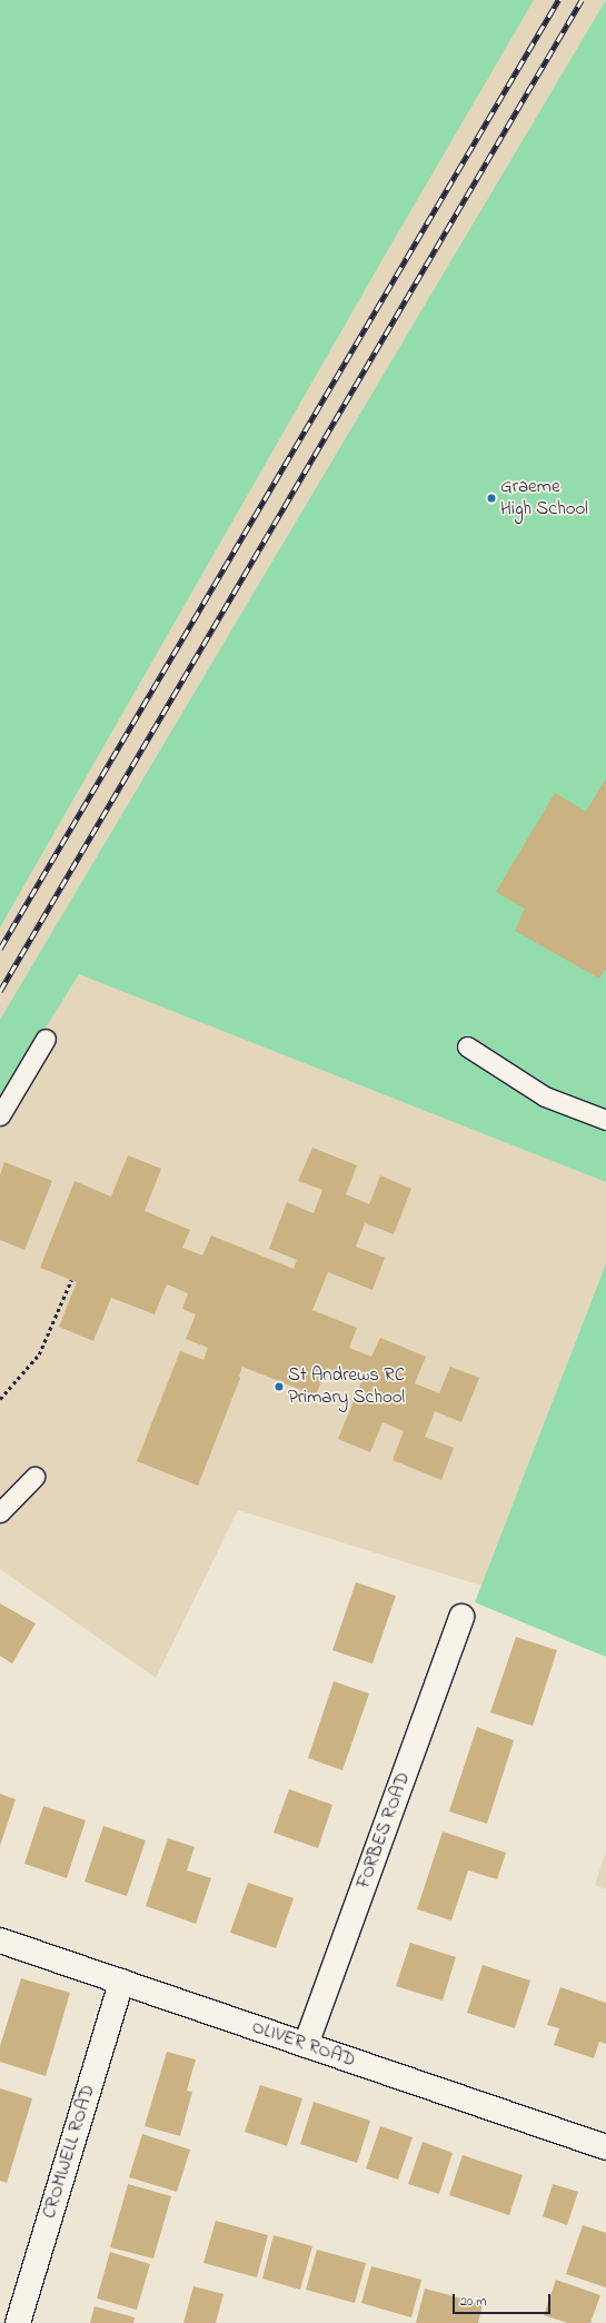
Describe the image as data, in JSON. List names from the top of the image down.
{
  "streets": {
    "street": ["FORBES ROAD", "OLIVER ROAD", "CROMWELL ROAD"]
  },
  "crossings": [
    ["FORBES ROAD", "OLIVER ROAD"],
    ["OLIVER ROAD", "CROMWELL ROAD"]
  ],
  "places": ["Graeme High School", "St Andrews RC Primary School"],
  "scale_bar": "20 m"
}
